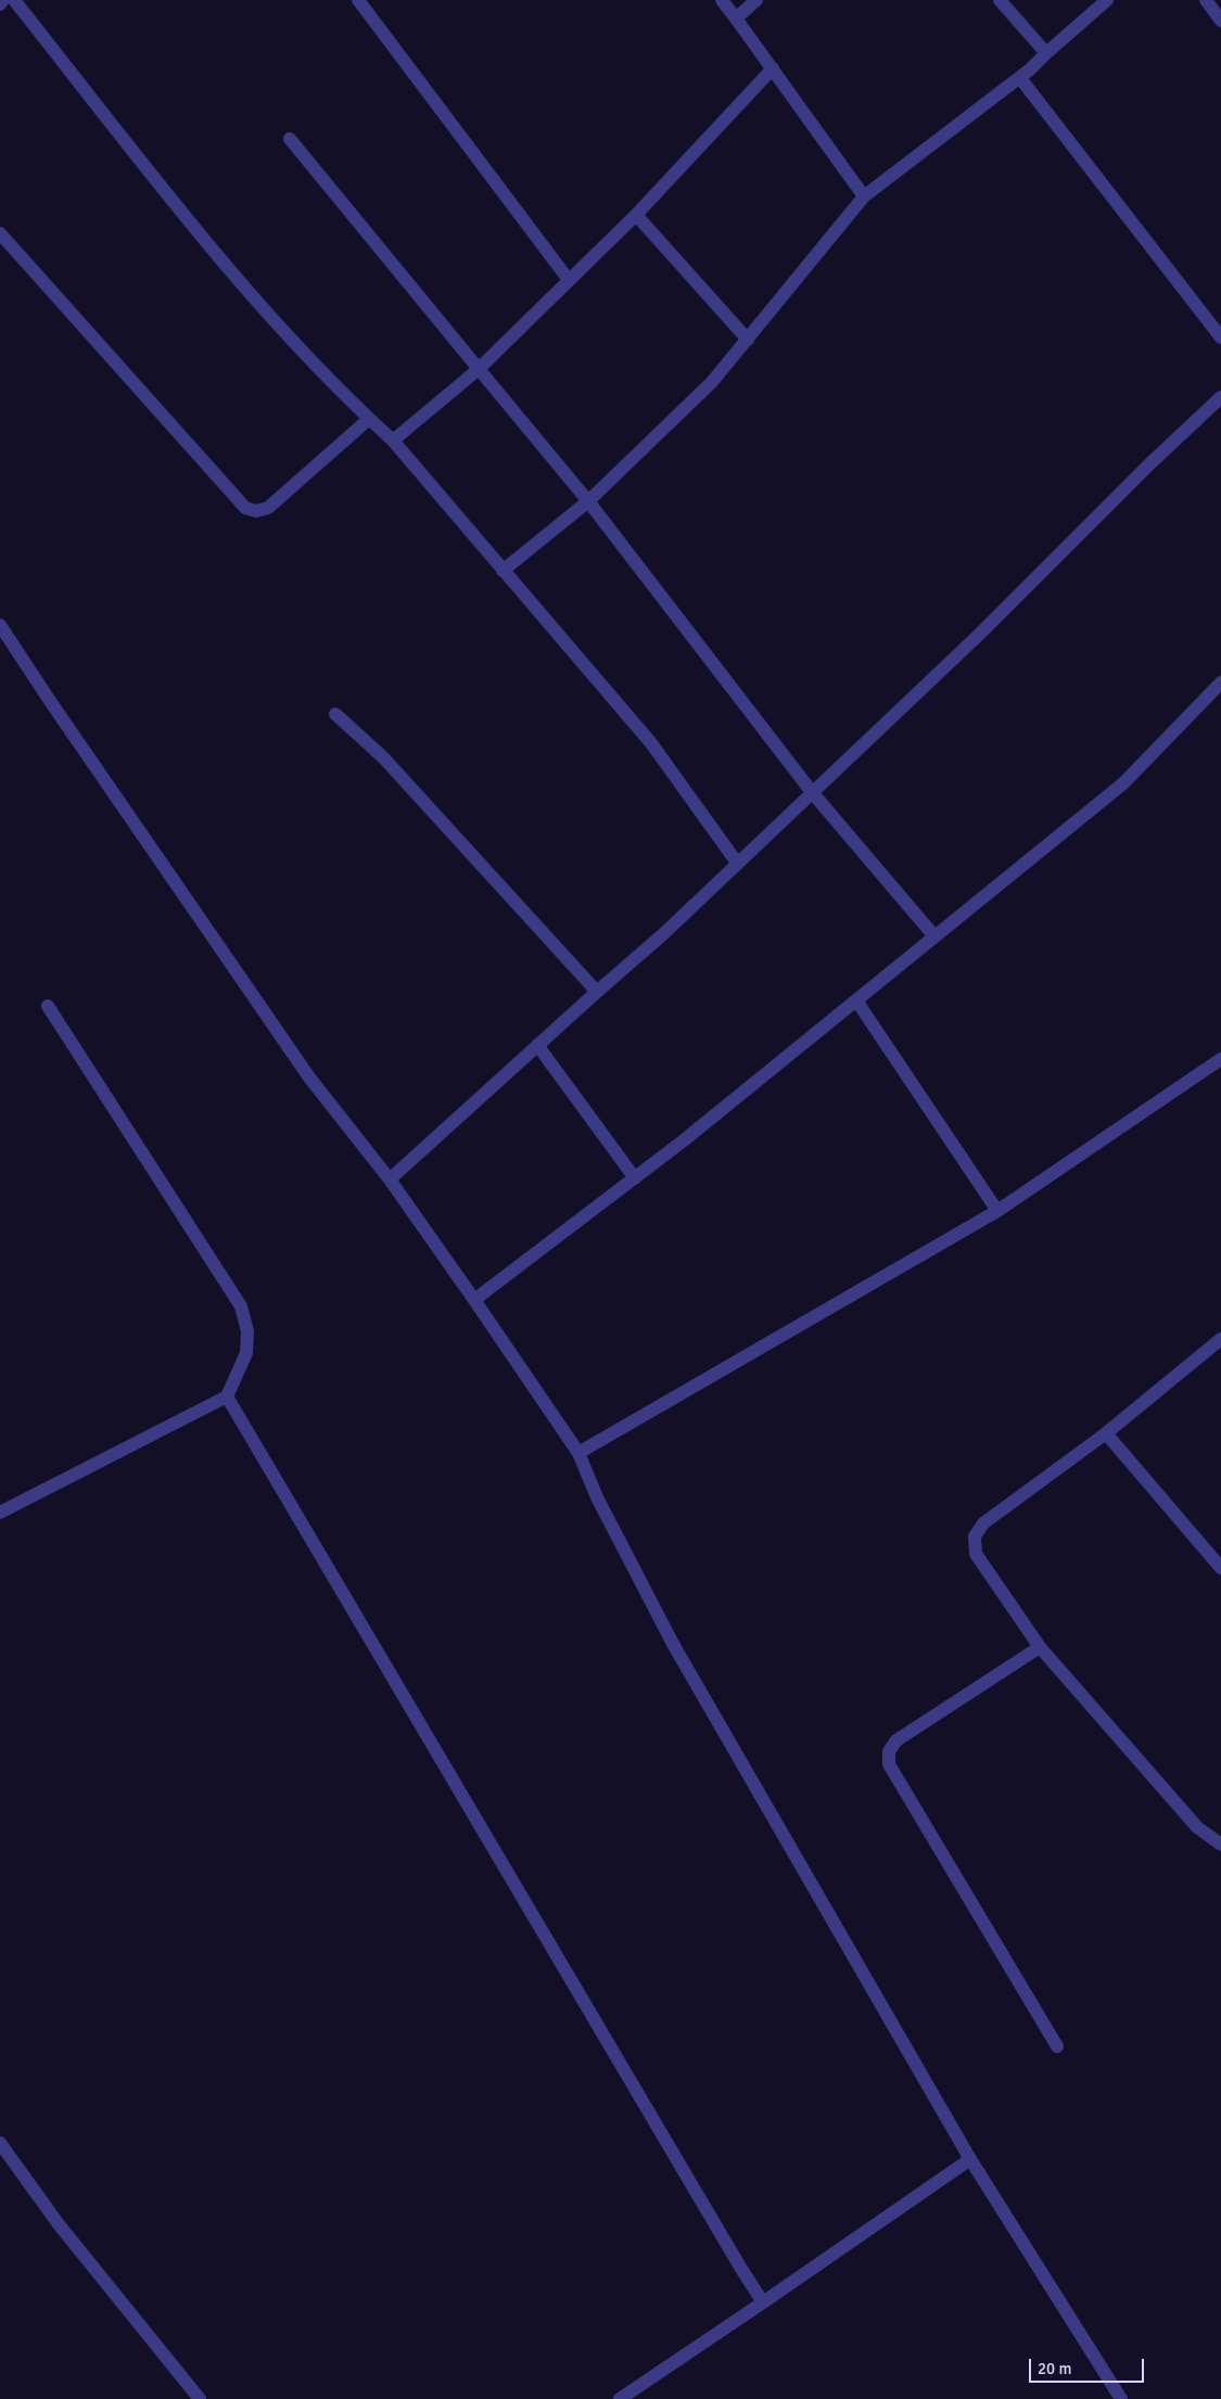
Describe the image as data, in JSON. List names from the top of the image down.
{
  "scale_bar": "20 m"
}
